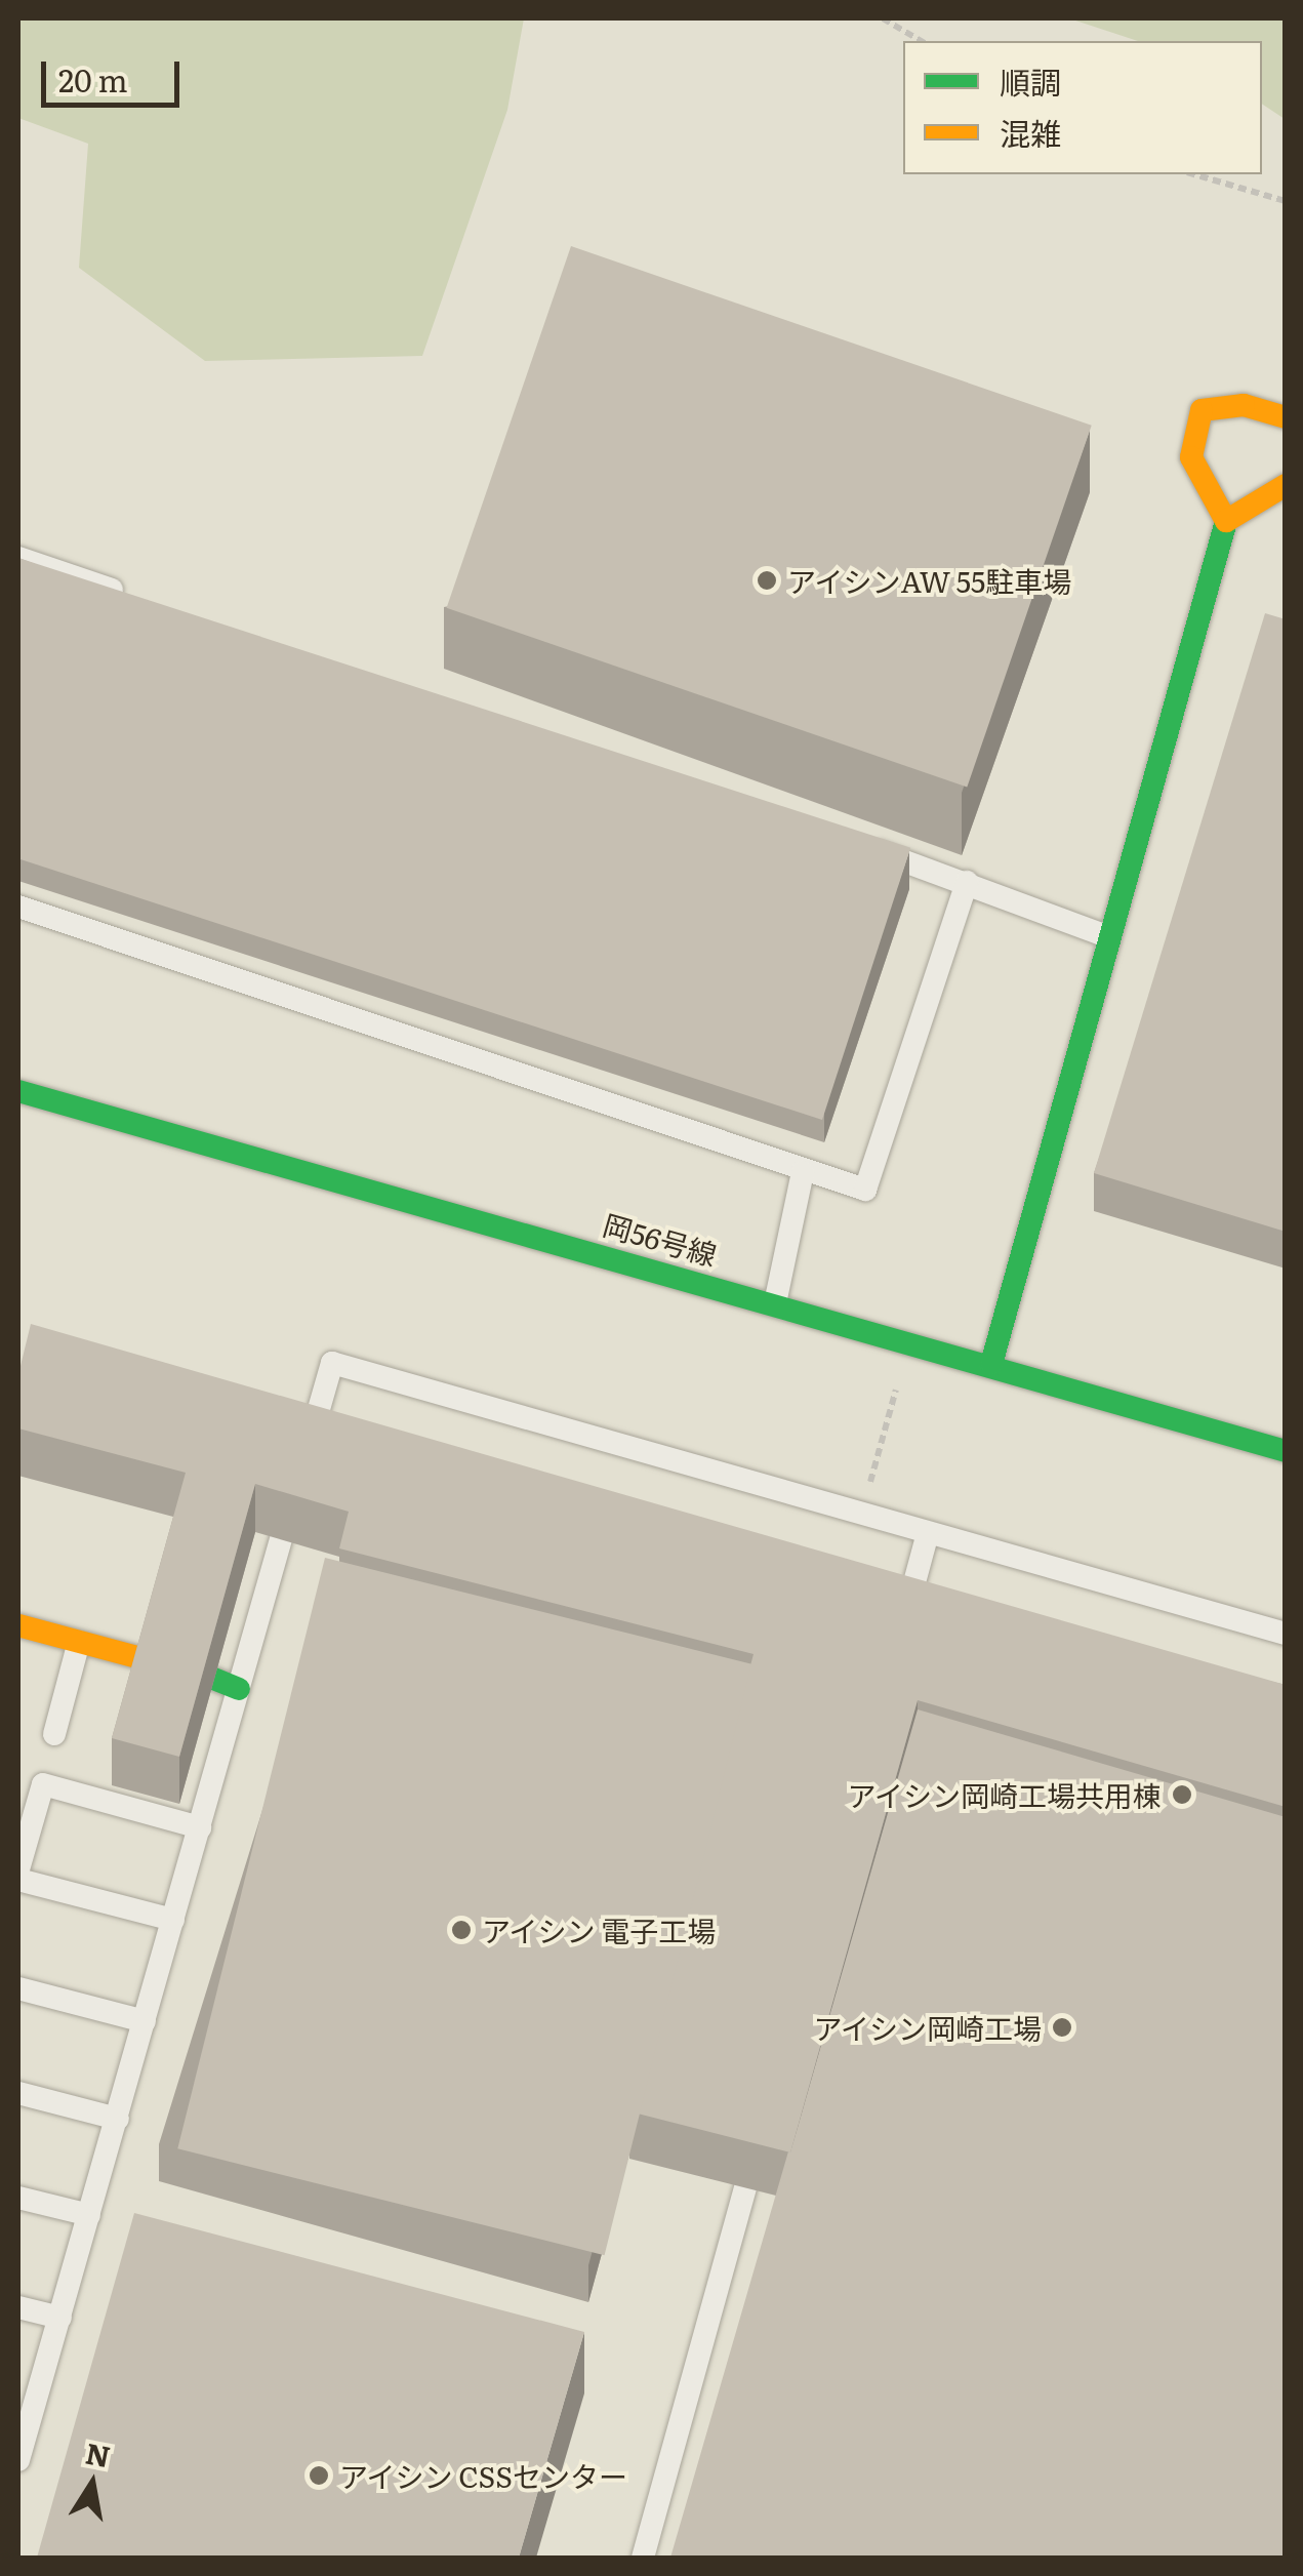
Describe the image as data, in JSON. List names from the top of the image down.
{
  "streets": {
    "street": ["岡56号線"]
  },
  "places": [
    "アイシンAW 55駐車場",
    "アイシン岡崎工場共用棟",
    "アイシン 電子工場",
    "アイシン岡崎工場",
    "アイシン CSSセンター"
  ],
  "legend": ["順調", "混雑"],
  "scale_bar": "20 m",
  "north": "top"
}
